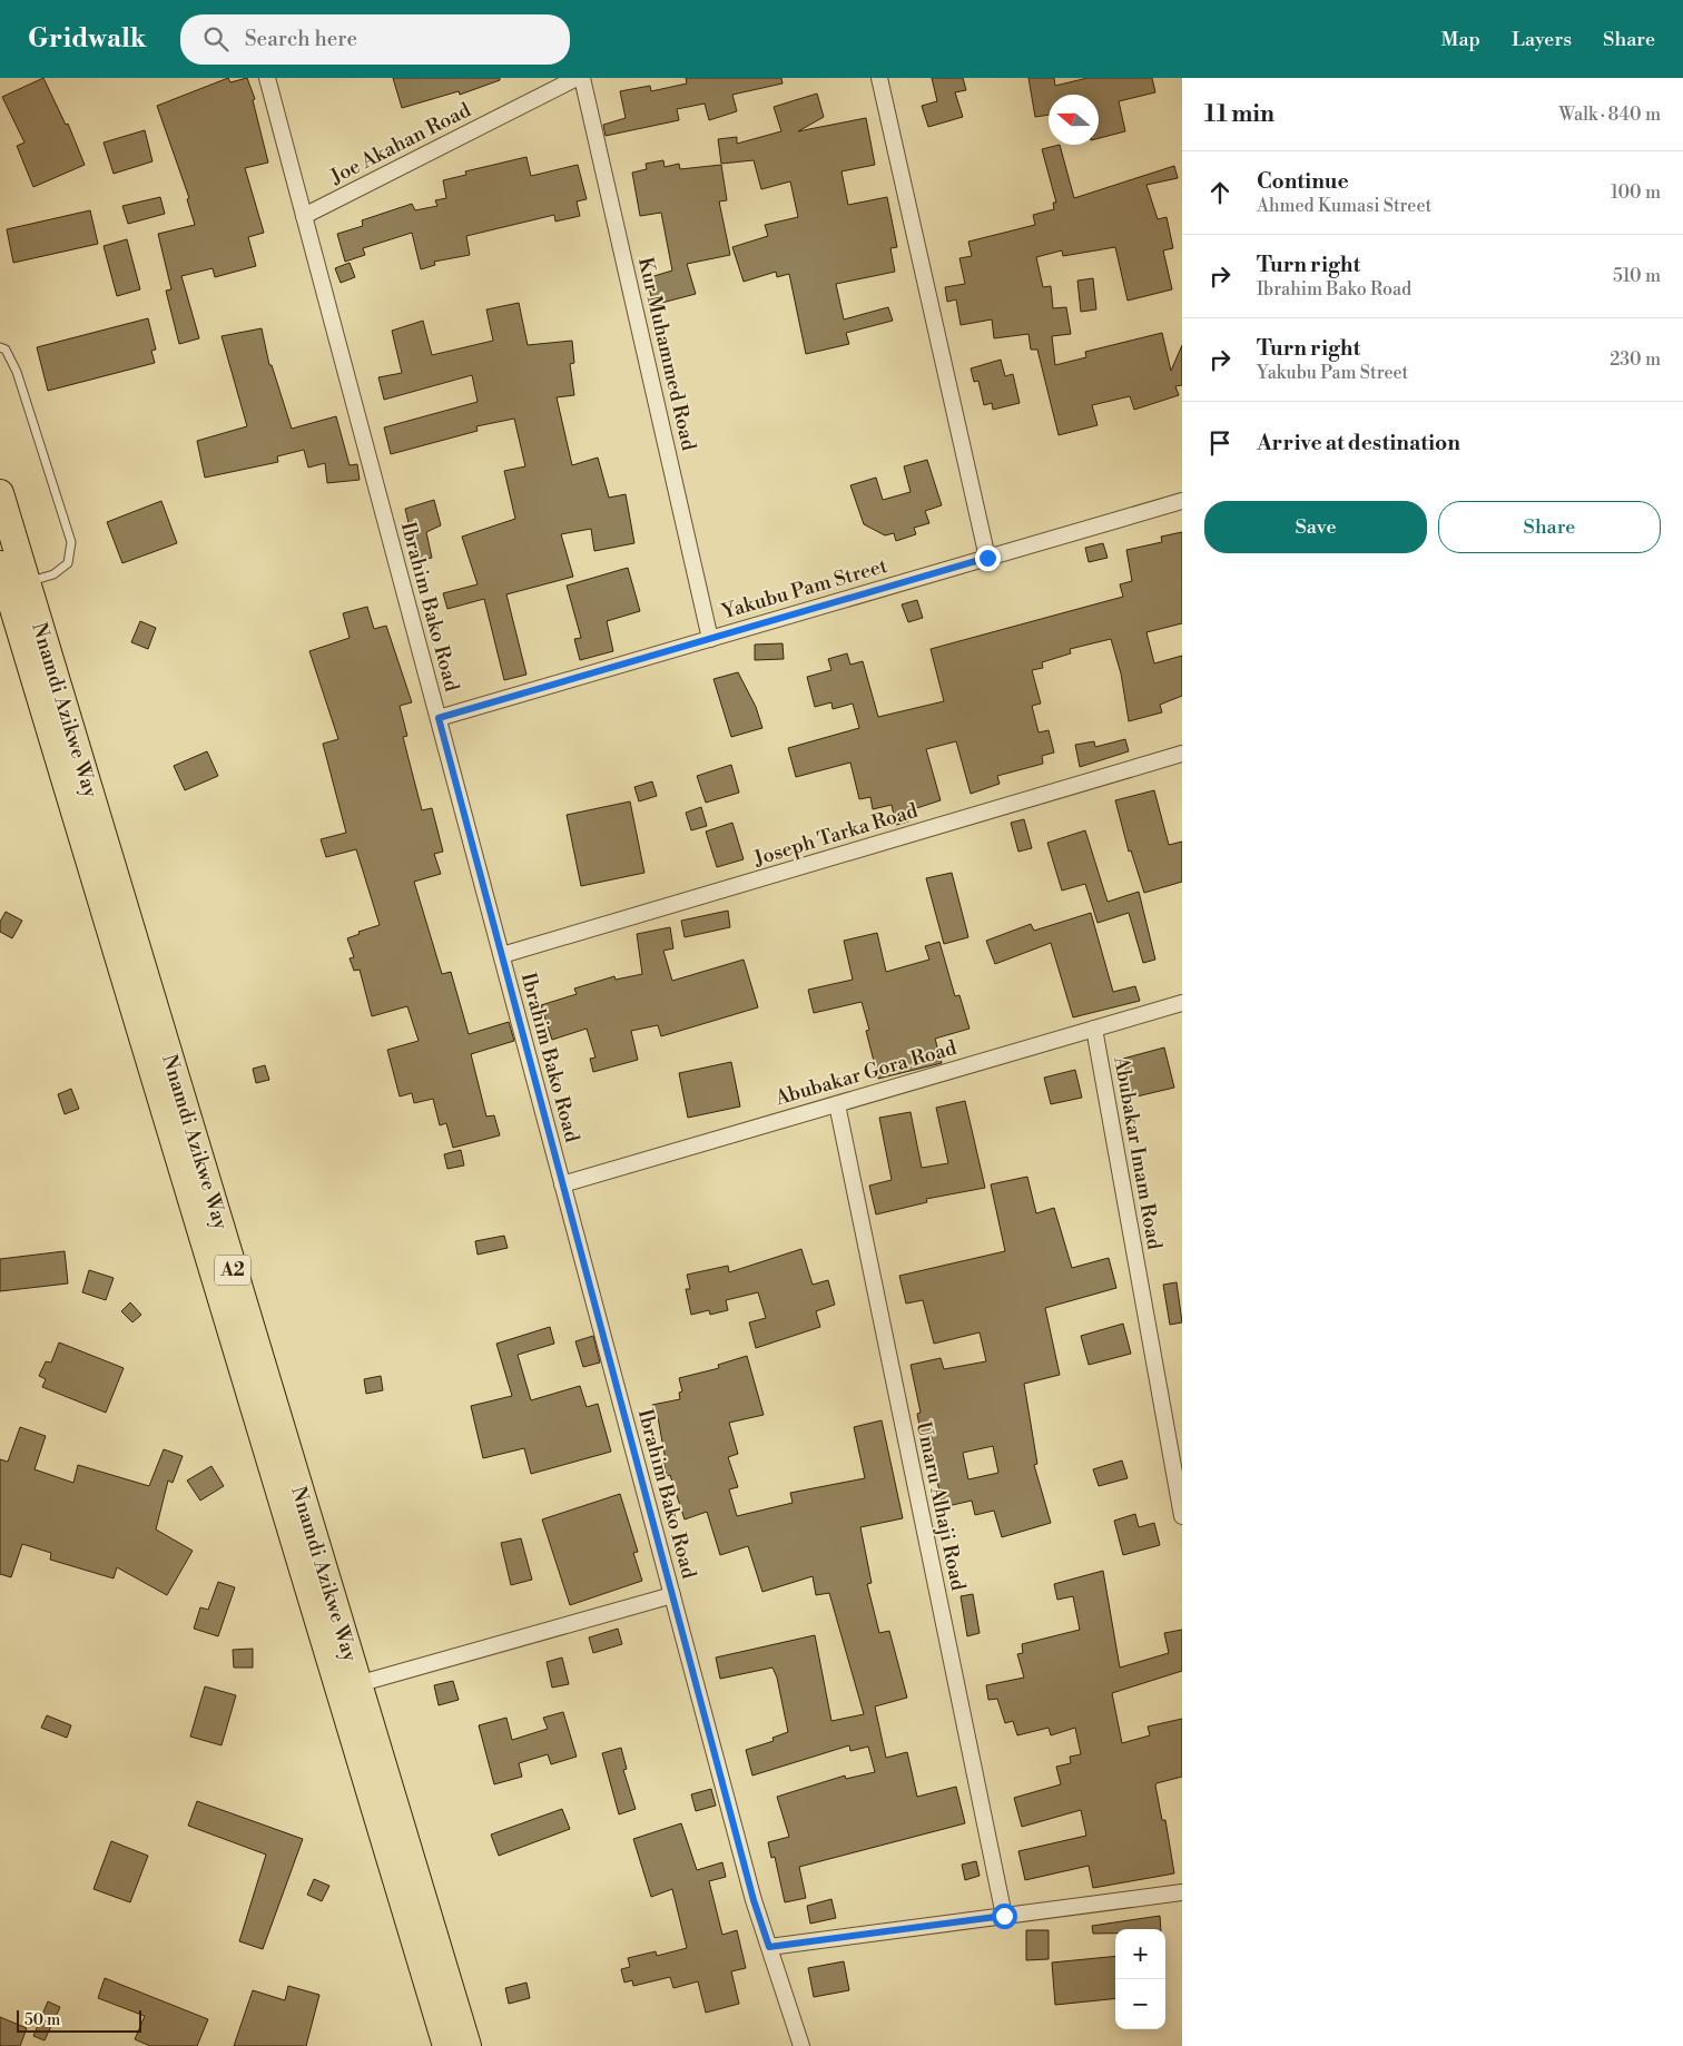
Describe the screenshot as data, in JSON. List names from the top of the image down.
{
  "streets": {
    "highway": ["Nnamdi Azikwe Way", "A2"],
    "street": [
      "Joe Akahan Road",
      "Kur Muhammed Road",
      "Yakubu Pam Street",
      "Ibrahim Bako Road",
      "Joseph Tarka Road",
      "Abubakar Gora Road",
      "Abubakar Imam Road",
      "Umaru Alhaji Road"
    ]
  },
  "crossings": [
    ["Joe Akahan Road", "Ibrahim Bako Road"],
    ["Kur Muhammed Road", "Yakubu Pam Street"],
    ["Yakubu Pam Street", "Ibrahim Bako Road"],
    ["Ibrahim Bako Road", "Joseph Tarka Road"],
    ["Ibrahim Bako Road", "Abubakar Gora Road"],
    ["Abubakar Gora Road", "Abubakar Imam Road"],
    ["Abubakar Gora Road", "Umaru Alhaji Road"]
  ],
  "scale_bar": "50 m",
  "north": "left",
  "page": {
    "header": "Gridwalk",
    "search": "Search here",
    "nav": ["Map", "Layers", "Share"],
    "heading": ["11 min", "Walk · 840 m"],
    "list": [
      ["Continue", "Ahmed Kumasi Street", "100 m"],
      ["Turn right", "Ibrahim Bako Road", "510 m"],
      ["Turn right", "Yakubu Pam Street", "230 m"],
      "Arrive at destination"
    ],
    "buttons": ["Save", "Share"],
    "map_buttons": ["+", "−"],
    "scale": "50 m"
  }
}
